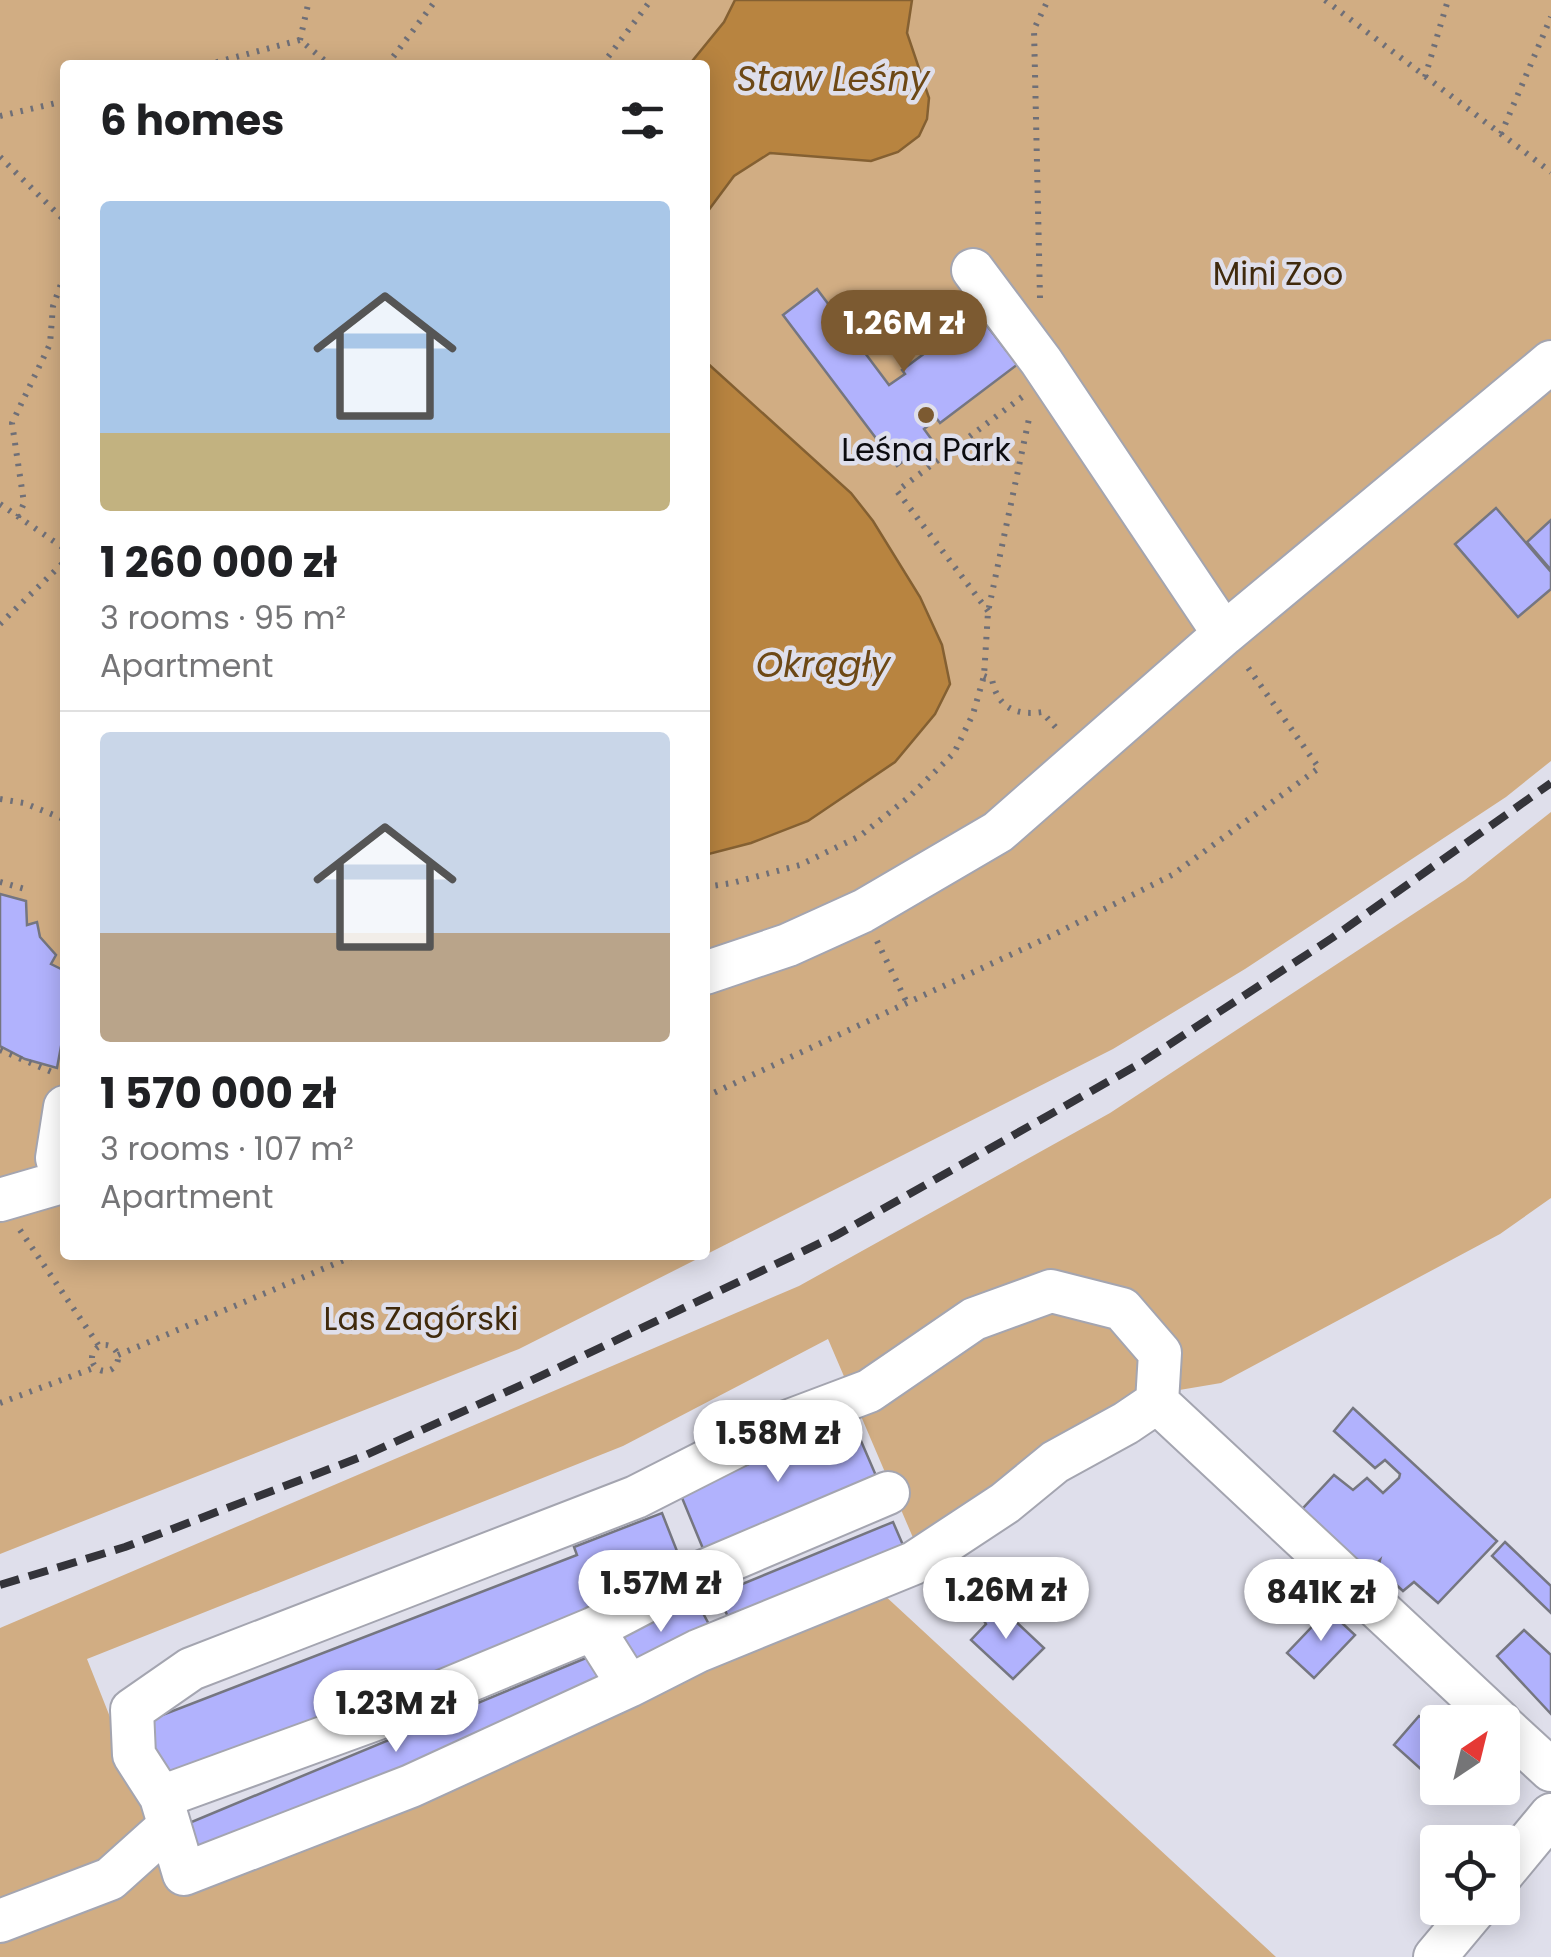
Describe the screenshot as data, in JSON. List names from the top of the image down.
{
  "water": ["Staw Leśny", "Okrągły"],
  "parks": ["Mini Zoo", "Las Zagórski"],
  "places": ["Leśna Park"],
  "north": "top right",
  "page": {
    "heading": "6 homes",
    "list": [
      {
        "name": "1 260 000 zł",
        "note": "3 rooms · 95 m² · Apartment"
      },
      {
        "name": "1 570 000 zł",
        "note": "3 rooms · 107 m² · Apartment"
      }
    ],
    "price": [
      "1.26M zł",
      "1.58M zł",
      "1.57M zł",
      "1.26M zł",
      "841K zł",
      "1.23M zł"
    ]
  }
}
